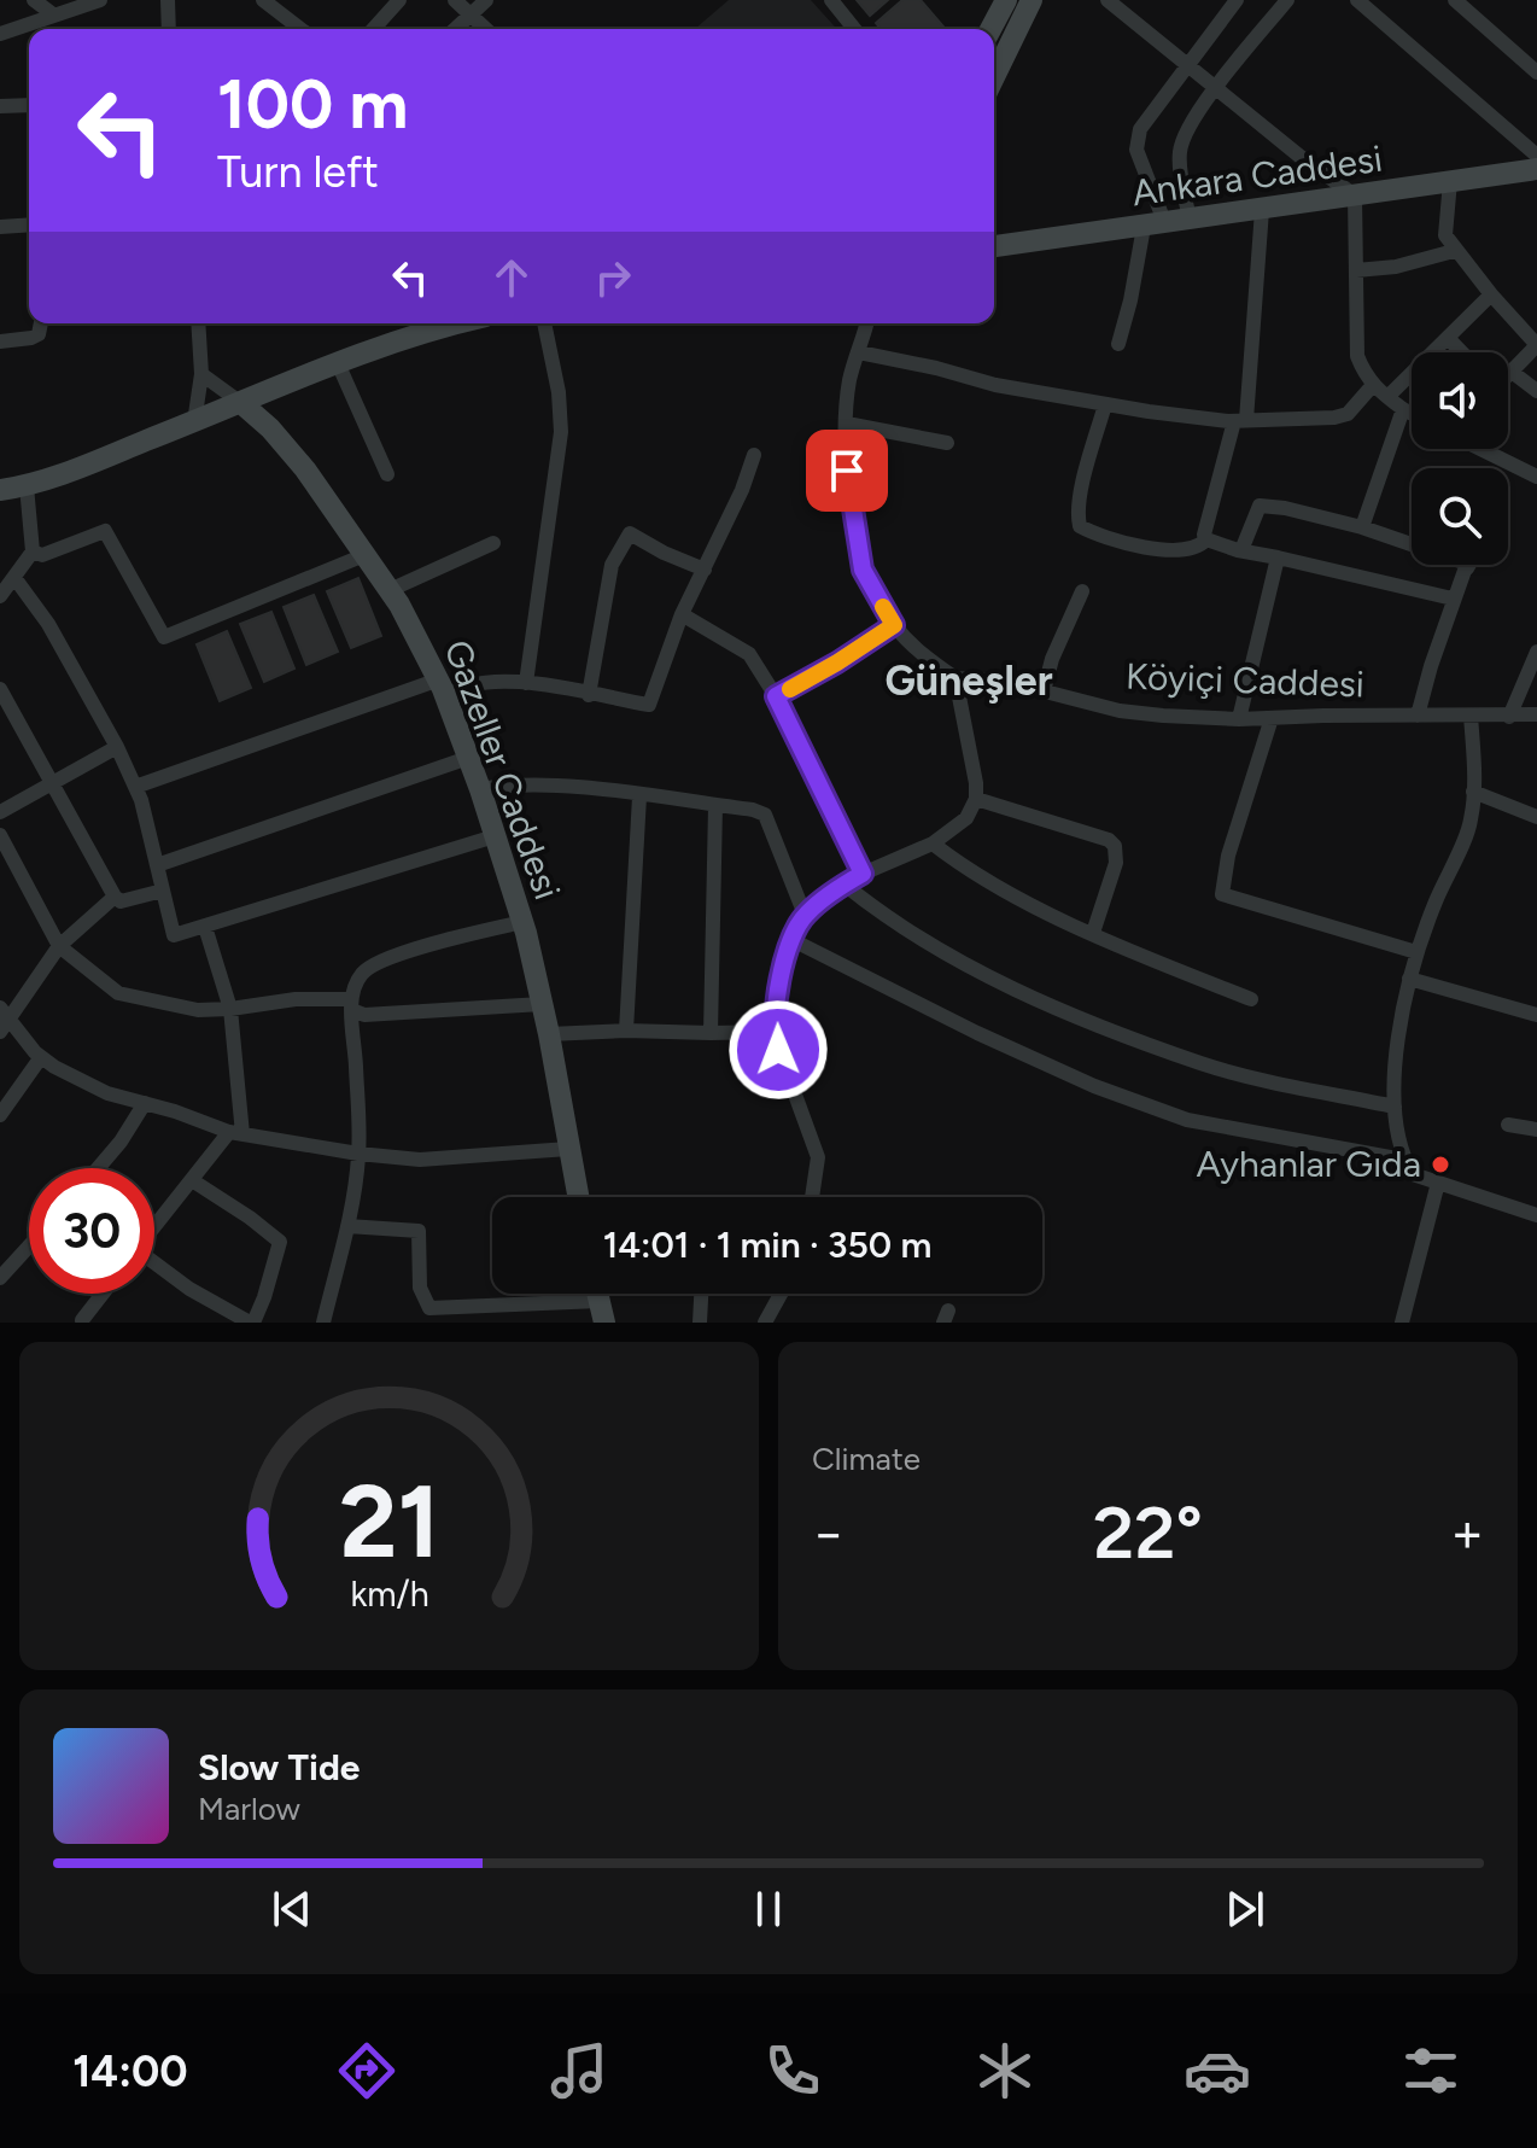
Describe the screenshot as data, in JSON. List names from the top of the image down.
{
  "streets": {
    "street": ["Ankara Caddesi", "Köyiçi Caddesi", "Gazeller Caddesi"]
  },
  "districts": ["Güneşler"],
  "places": ["Ayhanlar Gıda"],
  "page": {
    "turn": ["100 m", "Turn left"],
    "limit": "30",
    "trip": "14:01 · 1 min · 350 m",
    "tile": "Climate",
    "heat": ["−", "22°", "+"],
    "song": ["Slow Tide", "Marlow"],
    "tabs": "14:00",
    "gauge": ["21", "km/h"]
  }
}
